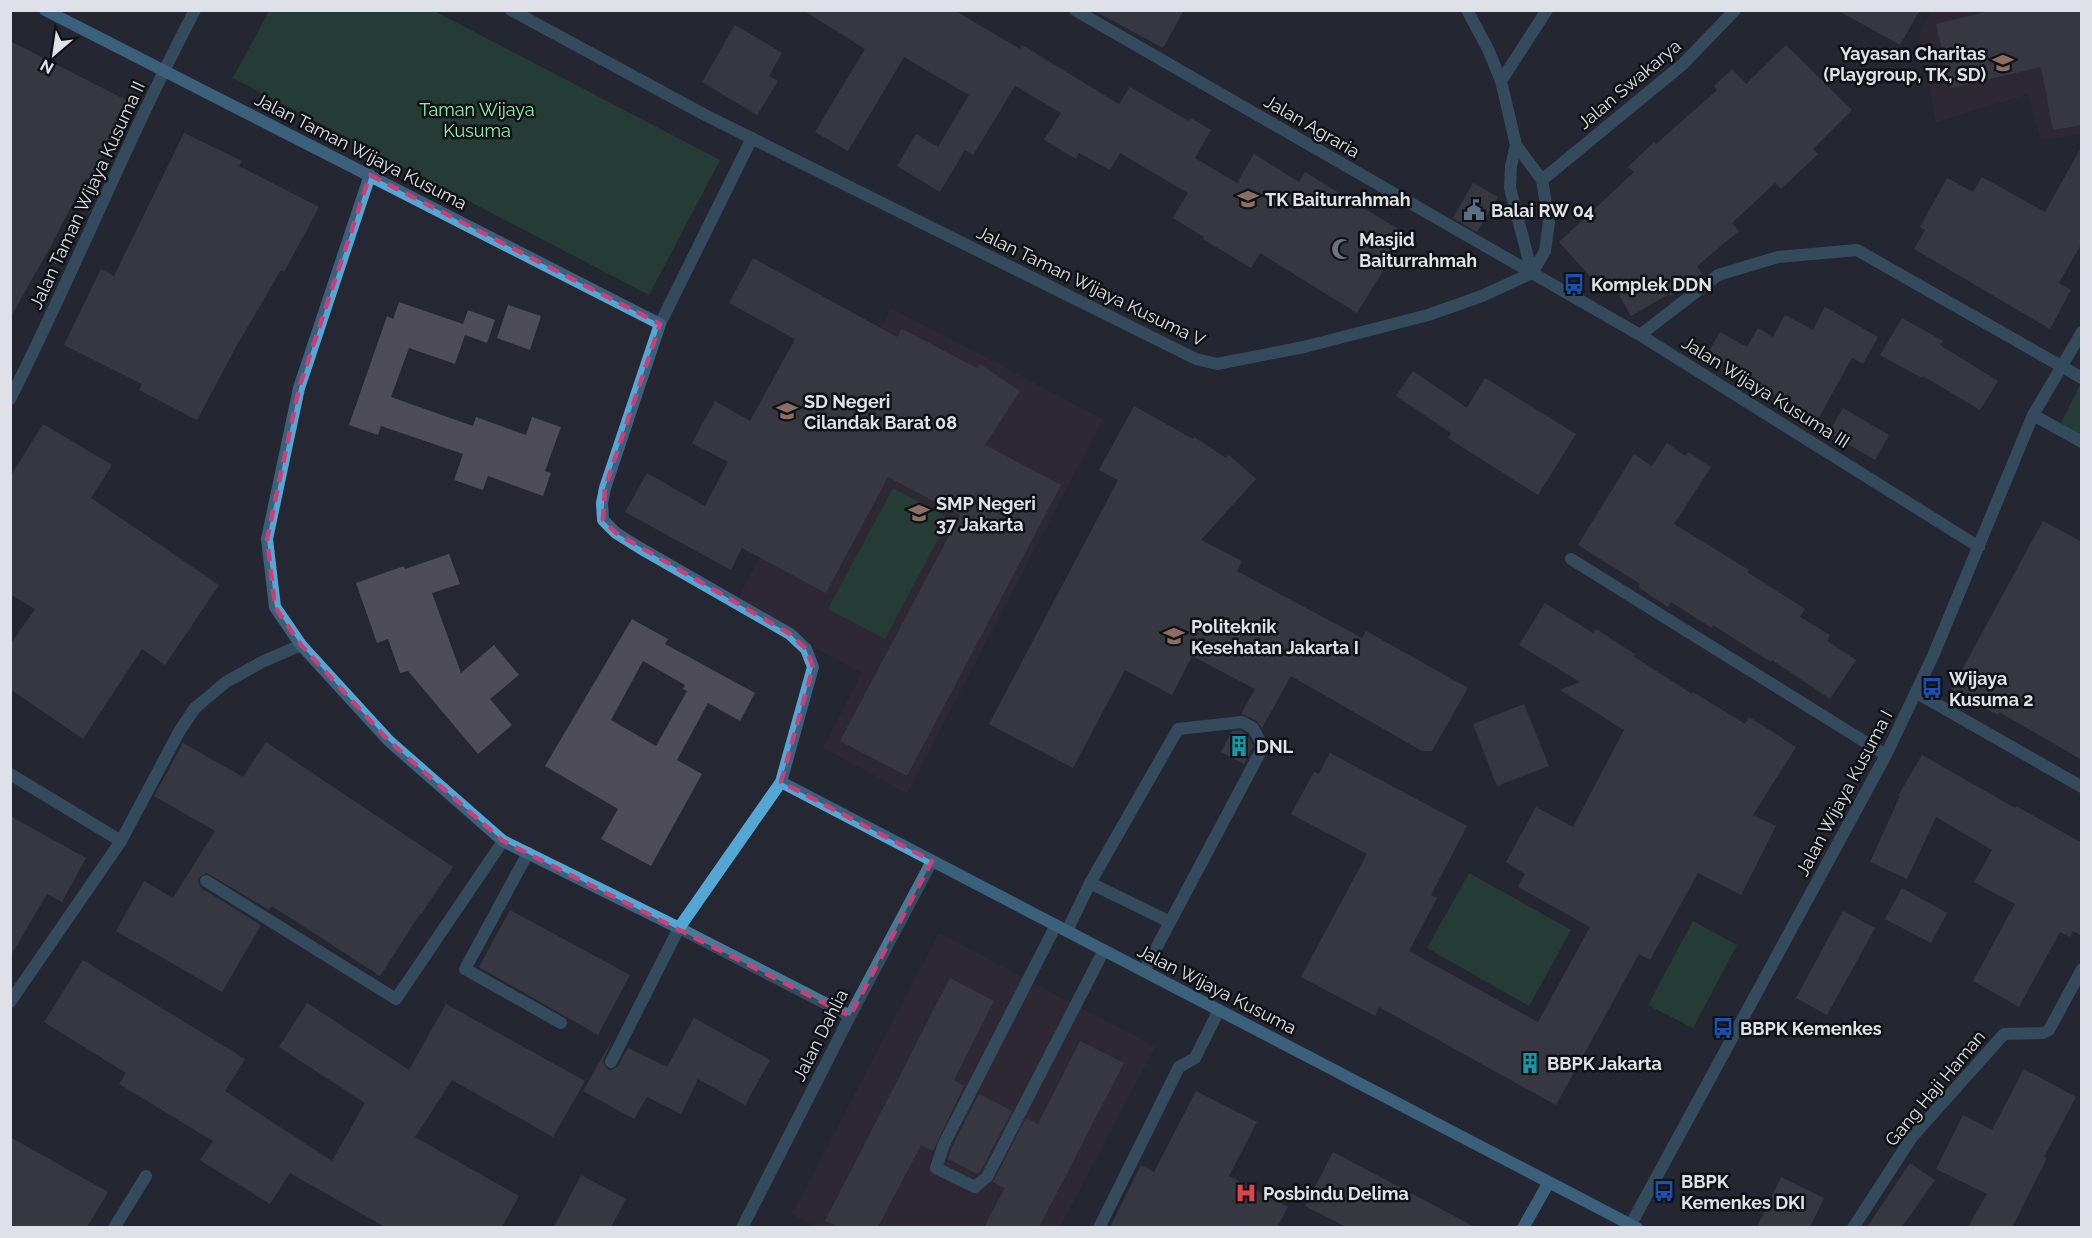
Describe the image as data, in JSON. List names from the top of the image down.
{
  "streets": {
    "street": [
      "Jalan Swakarya",
      "Jalan Agraria",
      "Jalan Taman Wijaya Kusuma",
      "Jalan Taman Wijaya Kusuma II",
      "Jalan Taman Wijaya Kusuma V",
      "Jalan Wijaya Kusuma III",
      "Jalan Wijaya Kusuma I",
      "Jalan Wijaya Kusuma",
      "Jalan Dahlia",
      "Gang Haji Haman"
    ]
  },
  "crossings": [
    ["Jalan Agraria", "Jalan Taman Wijaya Kusuma V"],
    ["Jalan Agraria", "Jalan Wijaya Kusuma III"],
    ["Jalan Taman Wijaya Kusuma", "Jalan Taman Wijaya Kusuma II"],
    ["Jalan Taman Wijaya Kusuma V", "Jalan Wijaya Kusuma III"],
    ["Jalan Wijaya Kusuma III", "Jalan Wijaya Kusuma I"],
    ["Jalan Wijaya Kusuma I", "Jalan Wijaya Kusuma"],
    ["Jalan Wijaya Kusuma", "Jalan Dahlia"]
  ],
  "parks": ["Taman Wijaya Kusuma"],
  "places": {
    "school or university": [
      "Yayasan Charitas (Playgroup, TK, SD)",
      "TK Baiturrahmah",
      "SD Negeri Cilandak Barat 08",
      "SMP Negeri 37 Jakarta",
      "Politeknik Kesehatan Jakarta I"
    ],
    "public building": ["Balai RW 04"],
    "mosque": ["Masjid Baiturrahmah"],
    "bus stop": [
      "Komplek DDN",
      "Wijaya Kusuma 2",
      "BBPK Kemenkes",
      "BBPK Kemenkes DKI"
    ],
    "building": ["DNL", "BBPK Jakarta"],
    "hospital": ["Posbindu Delima"]
  },
  "north": "bottom left"
}
